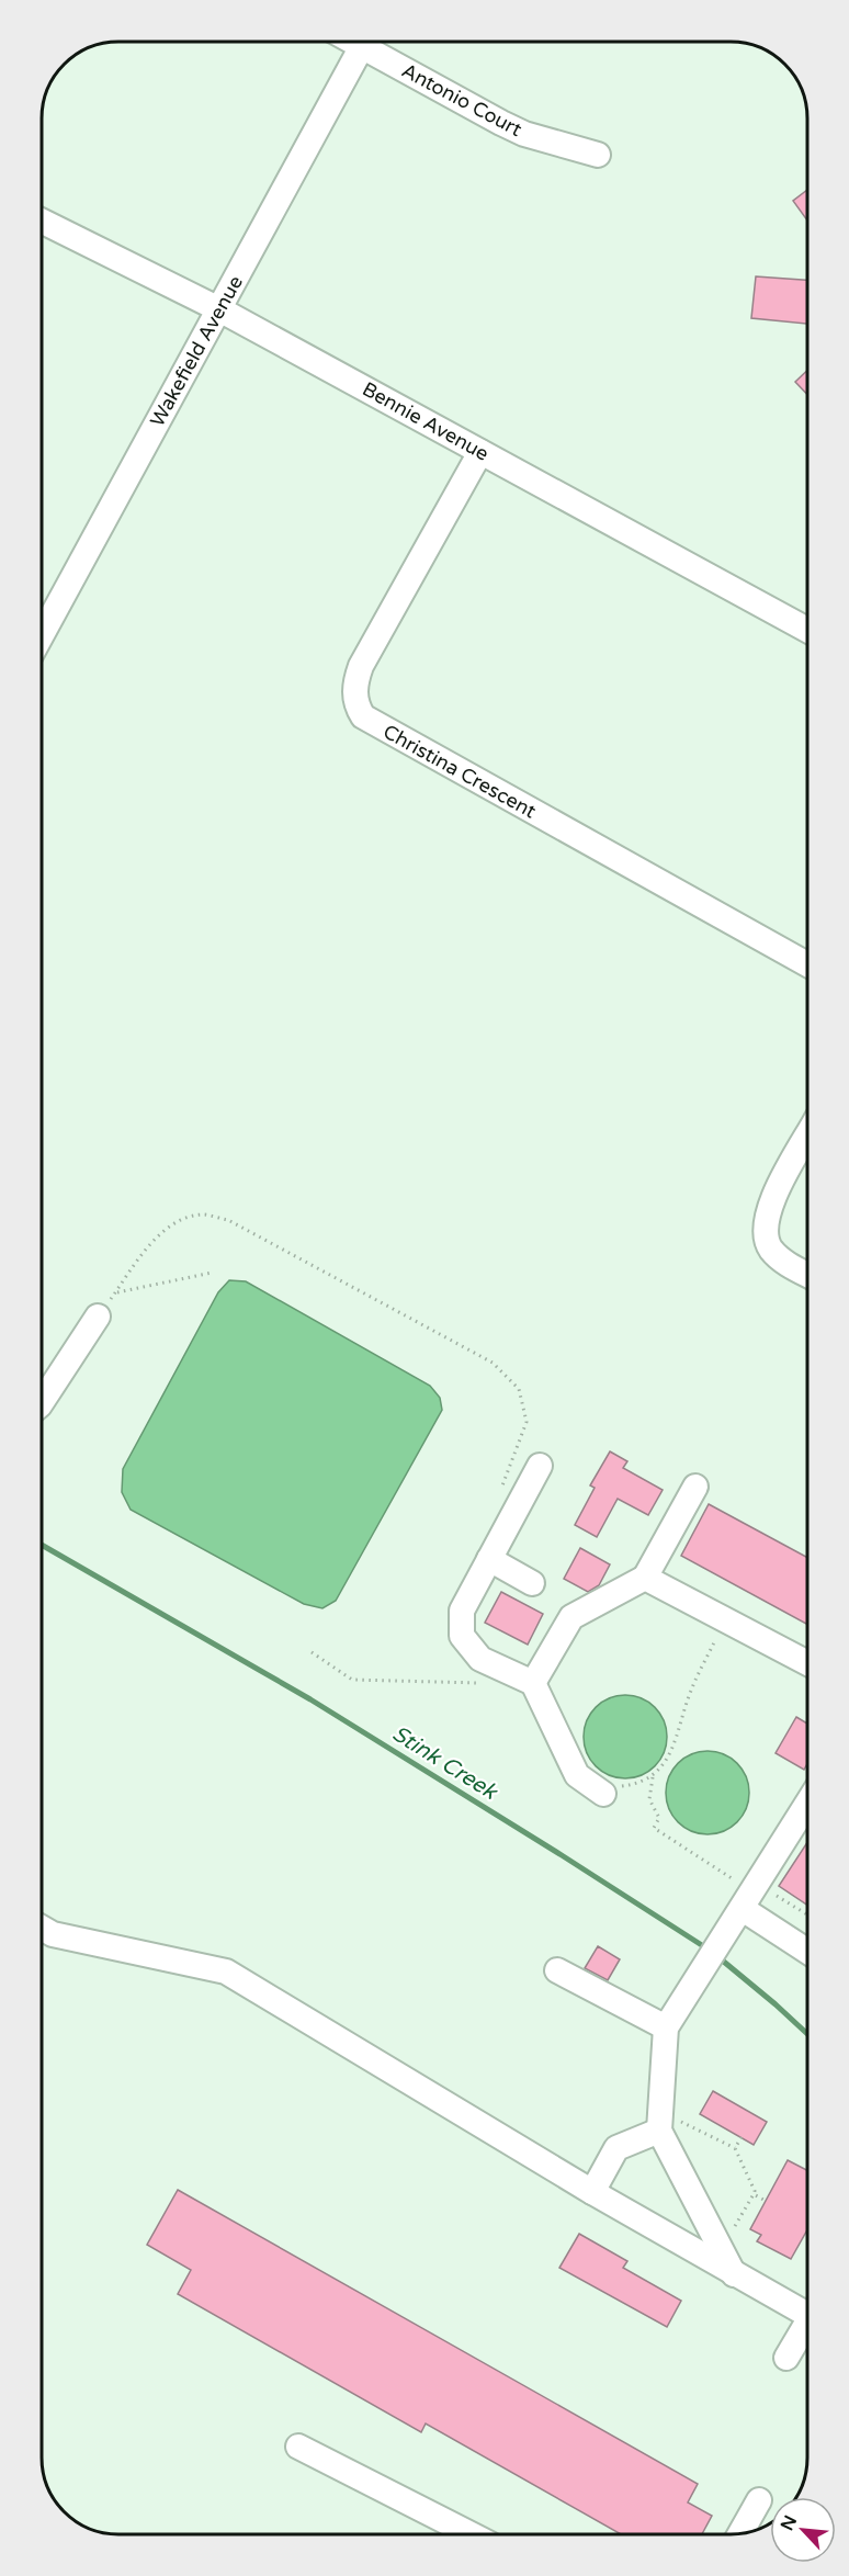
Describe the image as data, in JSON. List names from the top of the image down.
{
  "streets": {
    "street": [
      "Antonio Court",
      "Wakefield Avenue",
      "Bennie Avenue",
      "Christina Crescent"
    ]
  },
  "crossings": [
    ["Antonio Court", "Wakefield Avenue"],
    ["Wakefield Avenue", "Bennie Avenue"],
    ["Bennie Avenue", "Christina Crescent"]
  ],
  "water": ["Stink Creek"],
  "north": "top left"
}
